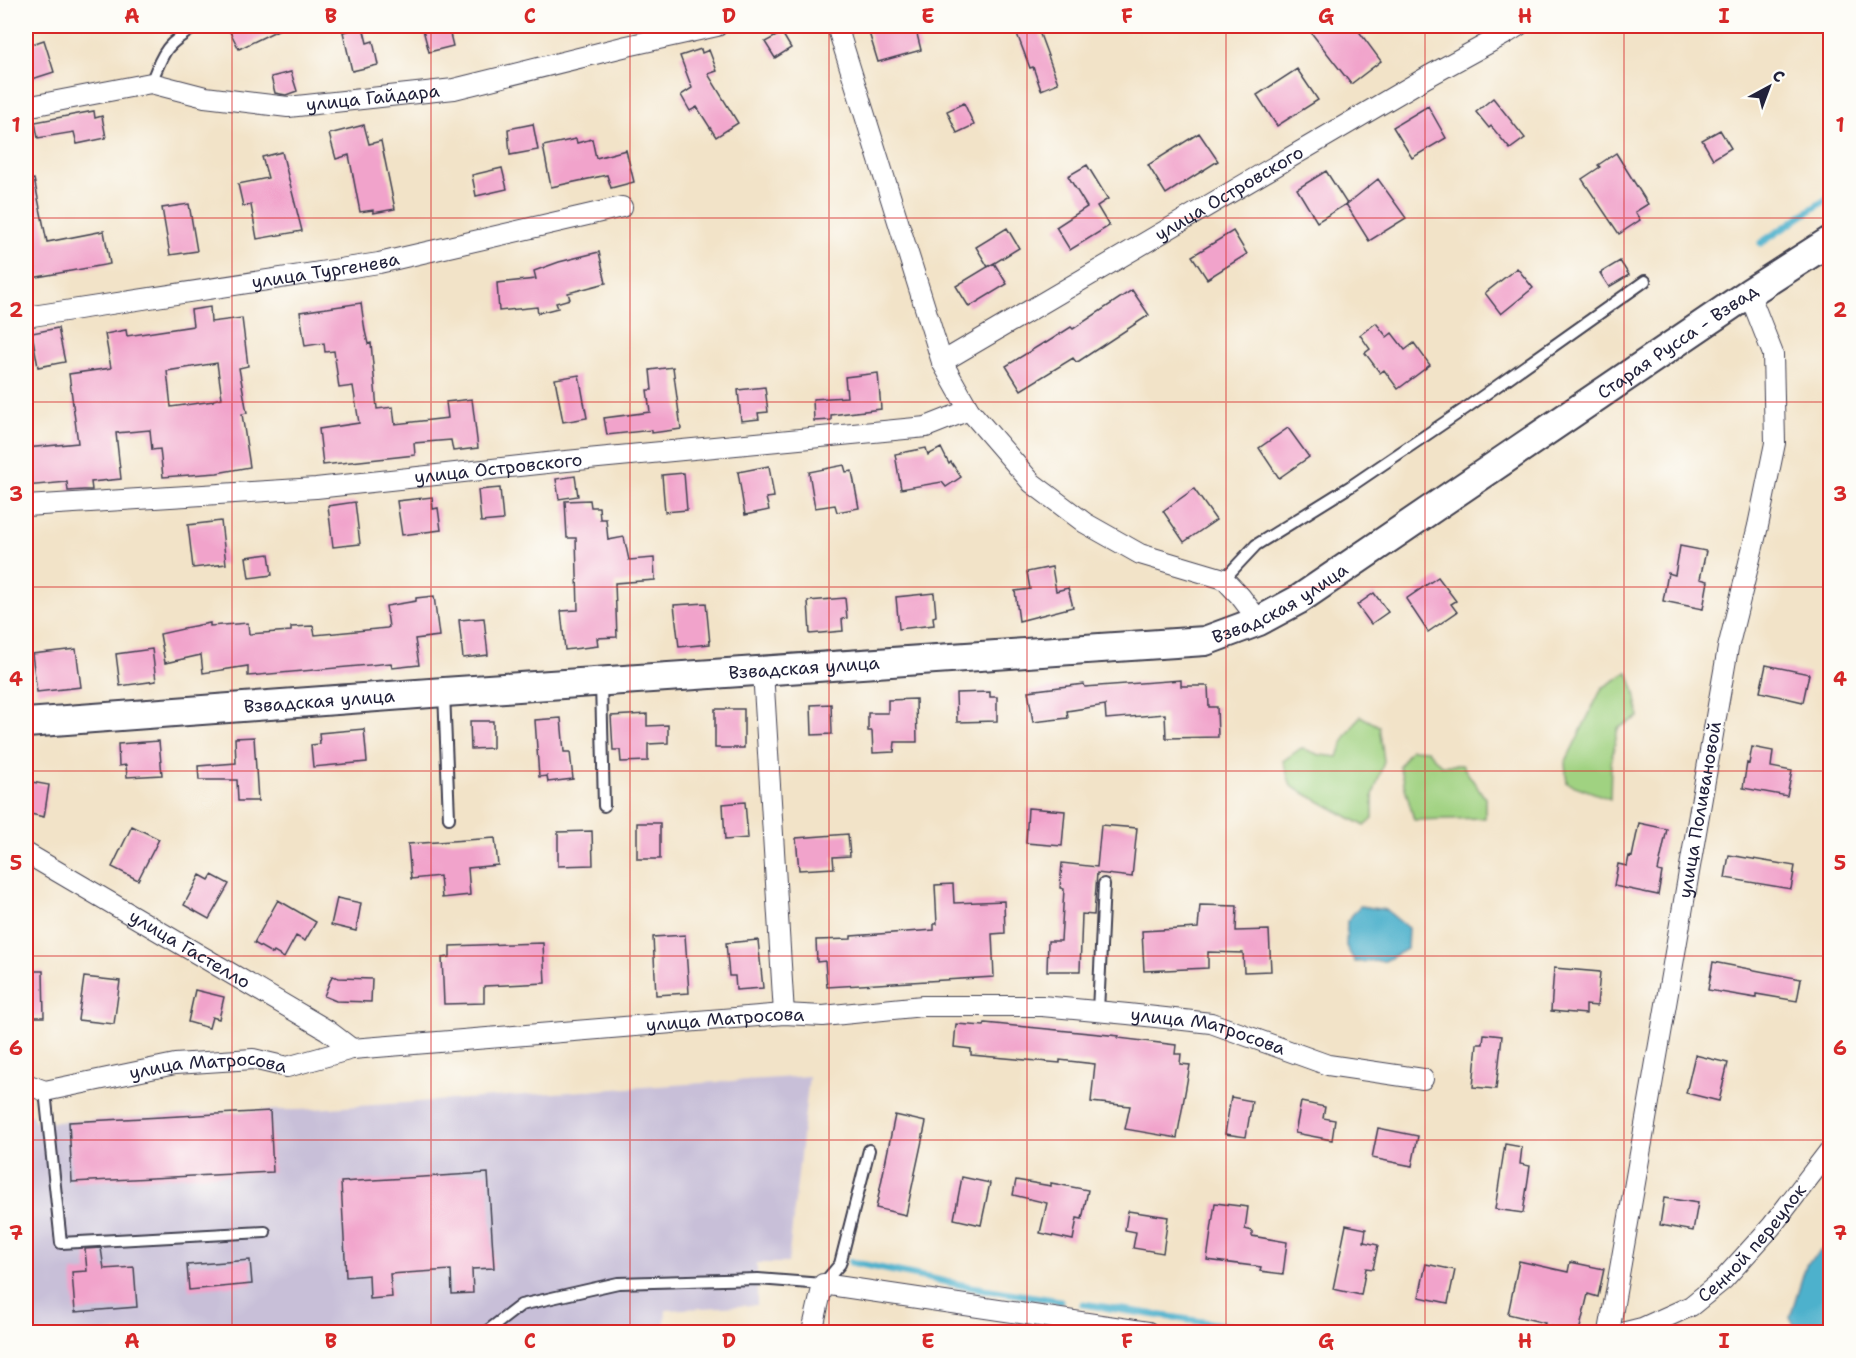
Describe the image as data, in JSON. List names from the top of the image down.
{
  "streets": {
    "street": [
      "улица Гайдара",
      "улица Островского",
      "улица Тургенева",
      "Старая Русса - Взвад",
      "Взвадская улица",
      "улица Поливановой",
      "улица Гастелло",
      "улица Матросова",
      "Сенной переулок"
    ]
  },
  "crossings": [
    ["Старая Русса - Взвад", "Взвадская улица"],
    ["Старая Русса - Взвад", "улица Поливановой"],
    ["улица Гастелло", "улица Матросова"]
  ],
  "north": "top right",
  "grid": {
    "columns": [
      "A",
      "B",
      "C",
      "D",
      "E",
      "F",
      "G",
      "H",
      "I"
    ],
    "rows": [
      "1",
      "2",
      "3",
      "4",
      "5",
      "6",
      "7"
    ]
  }
}
